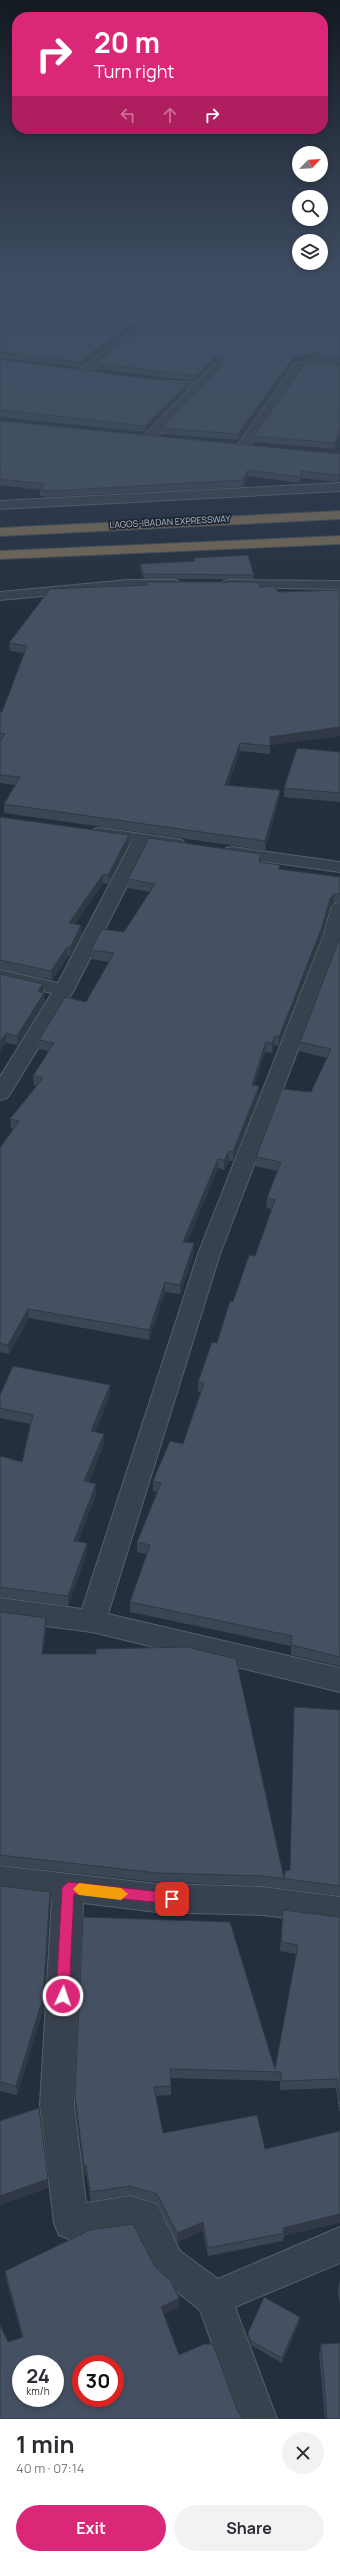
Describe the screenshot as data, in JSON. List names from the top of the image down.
{
  "streets": {
    "highway": ["LAGOS-IBADAN EXPRESSWAY"]
  },
  "north": "top right",
  "page": {
    "turn": ["20 m", "Turn right"],
    "speed": "24 km/h",
    "limit": "30",
    "heading": ["1 min", "40 m · 07:14"],
    "buttons": ["Exit", "Share"]
  }
}
